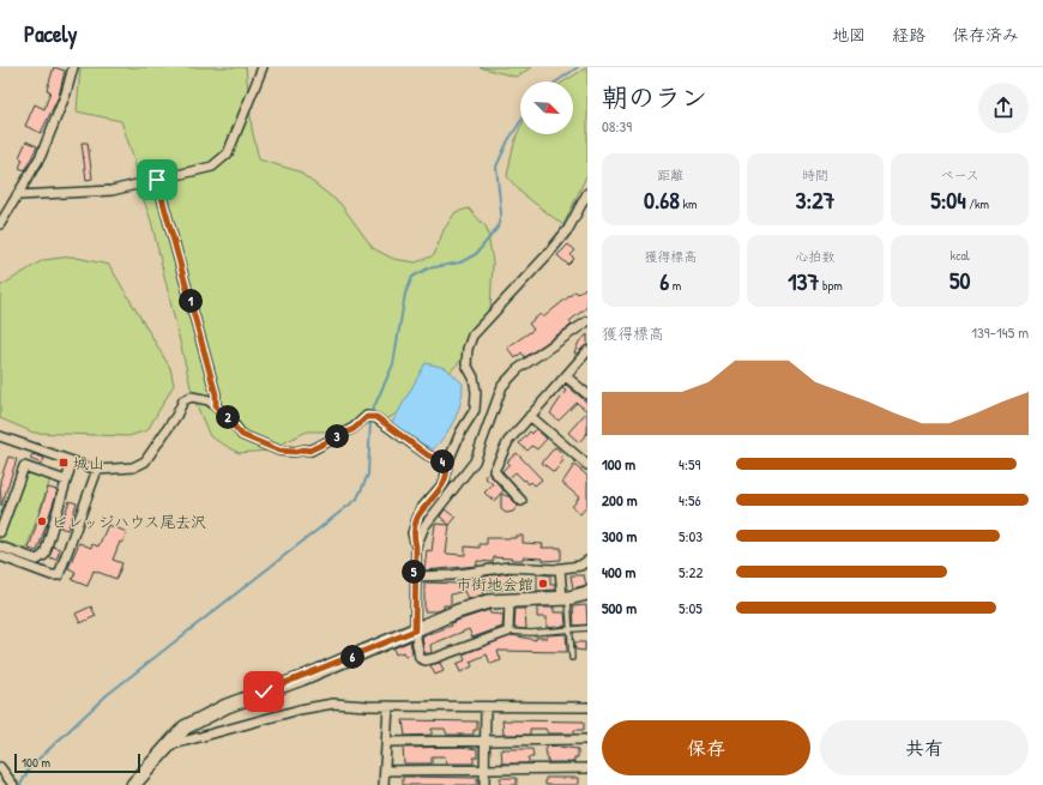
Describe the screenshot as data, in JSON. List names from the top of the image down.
{
  "places": {
    "transit": ["城山"],
    "other": ["ビレッジハウス尾去沢", "市街地会館"]
  },
  "scale_bar": "100 m",
  "north": "bottom right",
  "page": {
    "header": "Pacely",
    "nav": ["地図", "経路", "保存済み"],
    "heading": ["朝のラン", "08:39"],
    "stats": [
      ["距離", "0.68 km"],
      ["時間", "3:27"],
      ["ペース", "5:04 /km"],
      ["獲得標高", "6 m"],
      ["心拍数", "137 bpm"],
      ["kcal", "50"]
    ],
    "pins": [
      "1",
      "2",
      "3",
      "4",
      "5",
      "6"
    ],
    "chart": ["獲得標高", "139–145 m"],
    "list": [
      {
        "name": "100 m",
        "note": "4:59"
      },
      {
        "name": "200 m",
        "note": "4:56"
      },
      {
        "name": "300 m",
        "note": "5:03"
      },
      {
        "name": "400 m",
        "note": "5:22"
      },
      {
        "name": "500 m",
        "note": "5:05"
      }
    ],
    "buttons": ["保存", "共有"],
    "scale": "100 m"
  }
}
